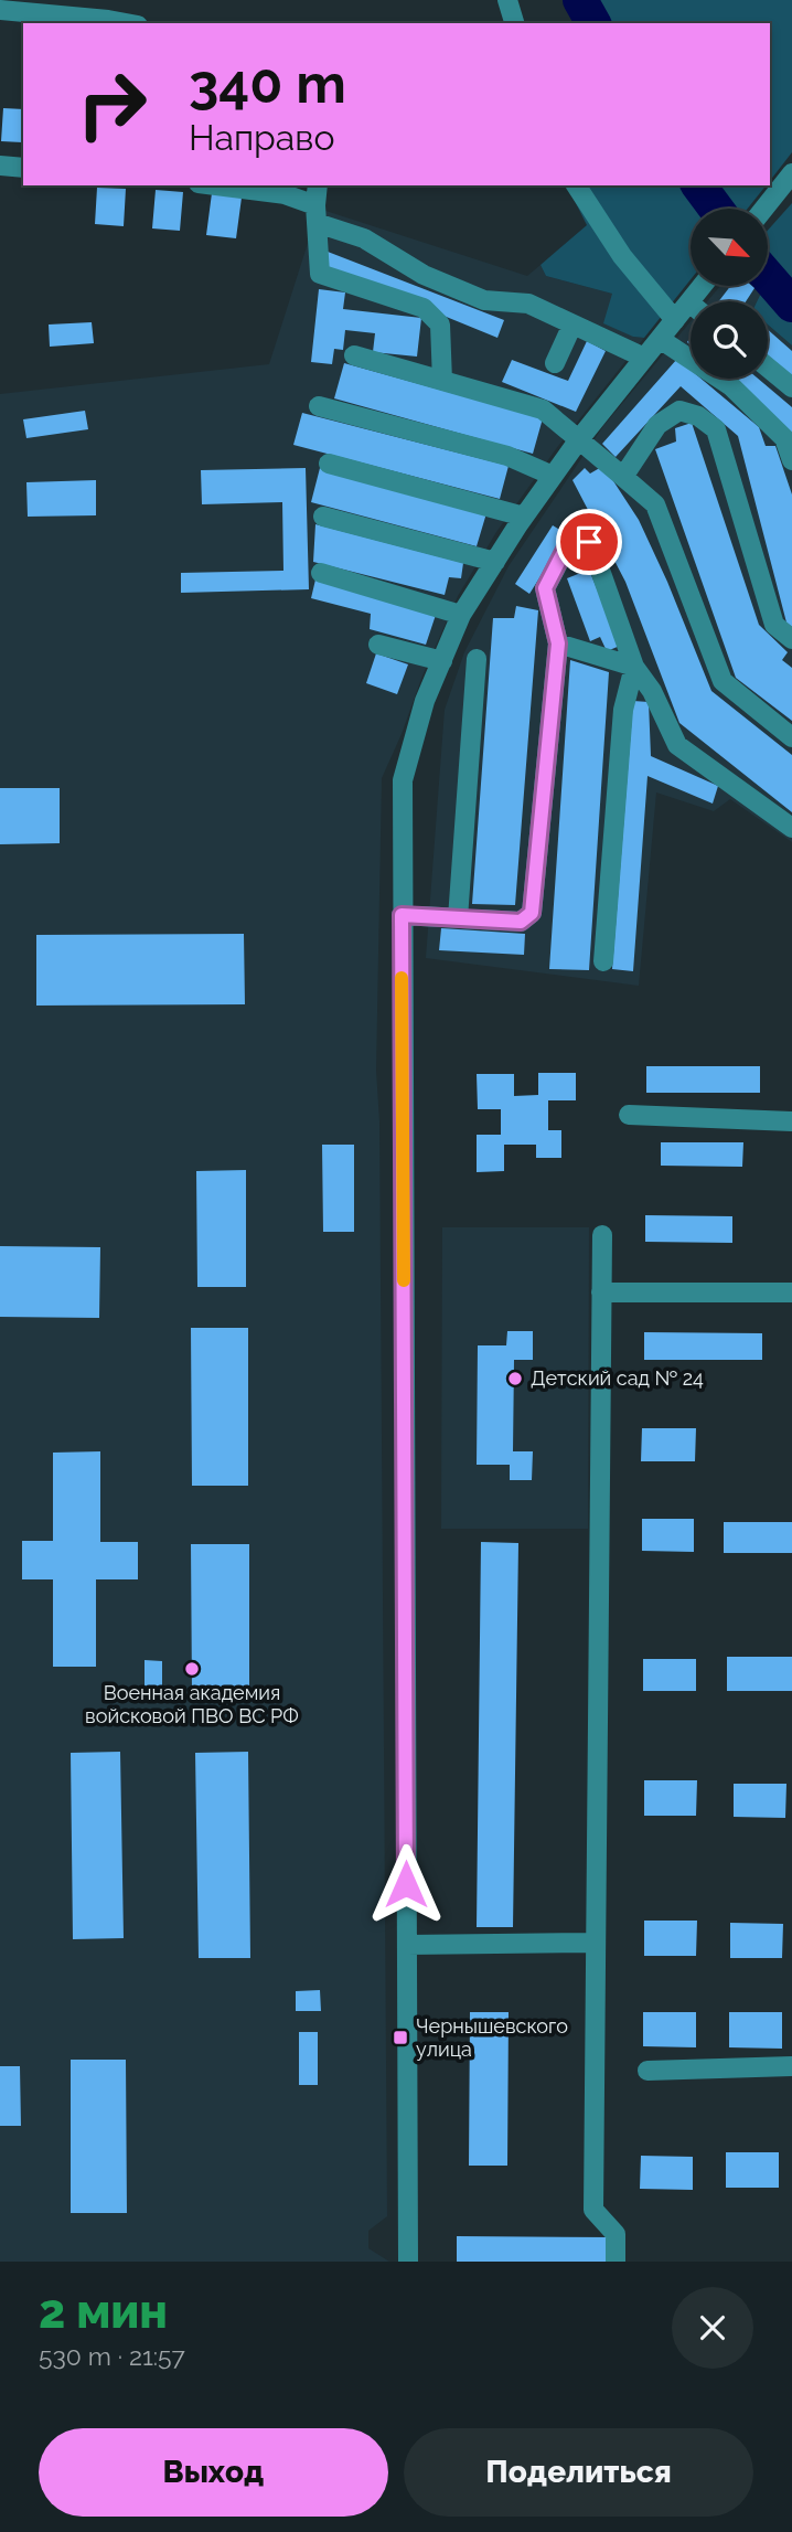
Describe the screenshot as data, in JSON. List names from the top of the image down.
{
  "places": {
    "other": ["Детский сад № 24", "Военная академия войсковой ПВО ВС РФ"],
    "transit": ["Чернышевского улица"]
  },
  "north": "bottom right",
  "page": {
    "turn": ["340 m", "Направо"],
    "heading": ["2 мин", "530 m · 21:57"],
    "buttons": ["Выход", "Поделиться"]
  }
}
